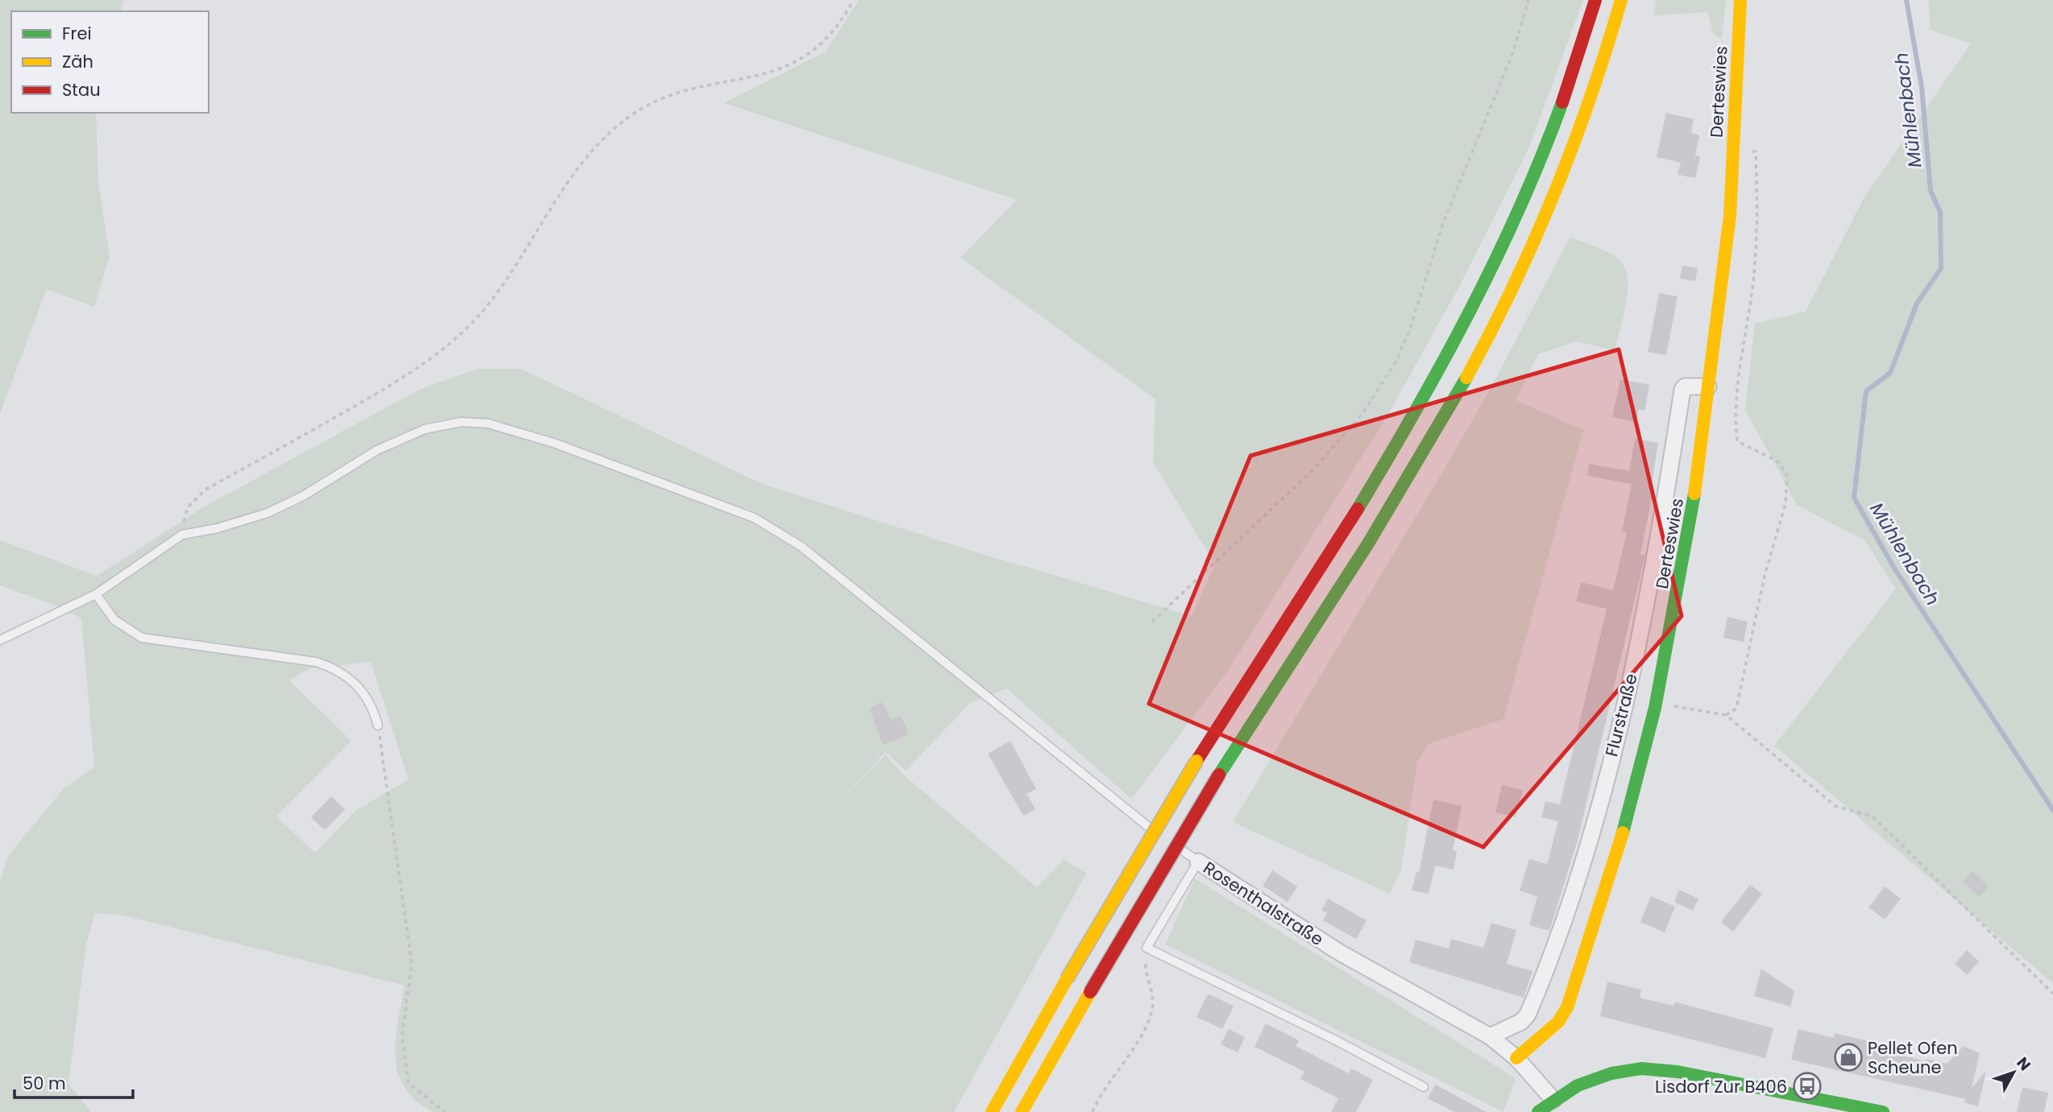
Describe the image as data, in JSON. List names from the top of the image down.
{
  "streets": {
    "main road": ["Derteswies"],
    "street": ["Flurstraße", "Rosenthalstraße"]
  },
  "crossings": [
    ["Derteswies", "Flurstraße"],
    ["Derteswies", "Rosenthalstraße"],
    ["Flurstraße", "Rosenthalstraße"]
  ],
  "water": ["Mühlenbach"],
  "places": {
    "shop": ["Pellet Ofen Scheune"],
    "bus stop": ["Lisdorf Zur B406"]
  },
  "legend": ["Frei", "Zäh", "Stau"],
  "scale_bar": "50 m",
  "north": "top right"
}
